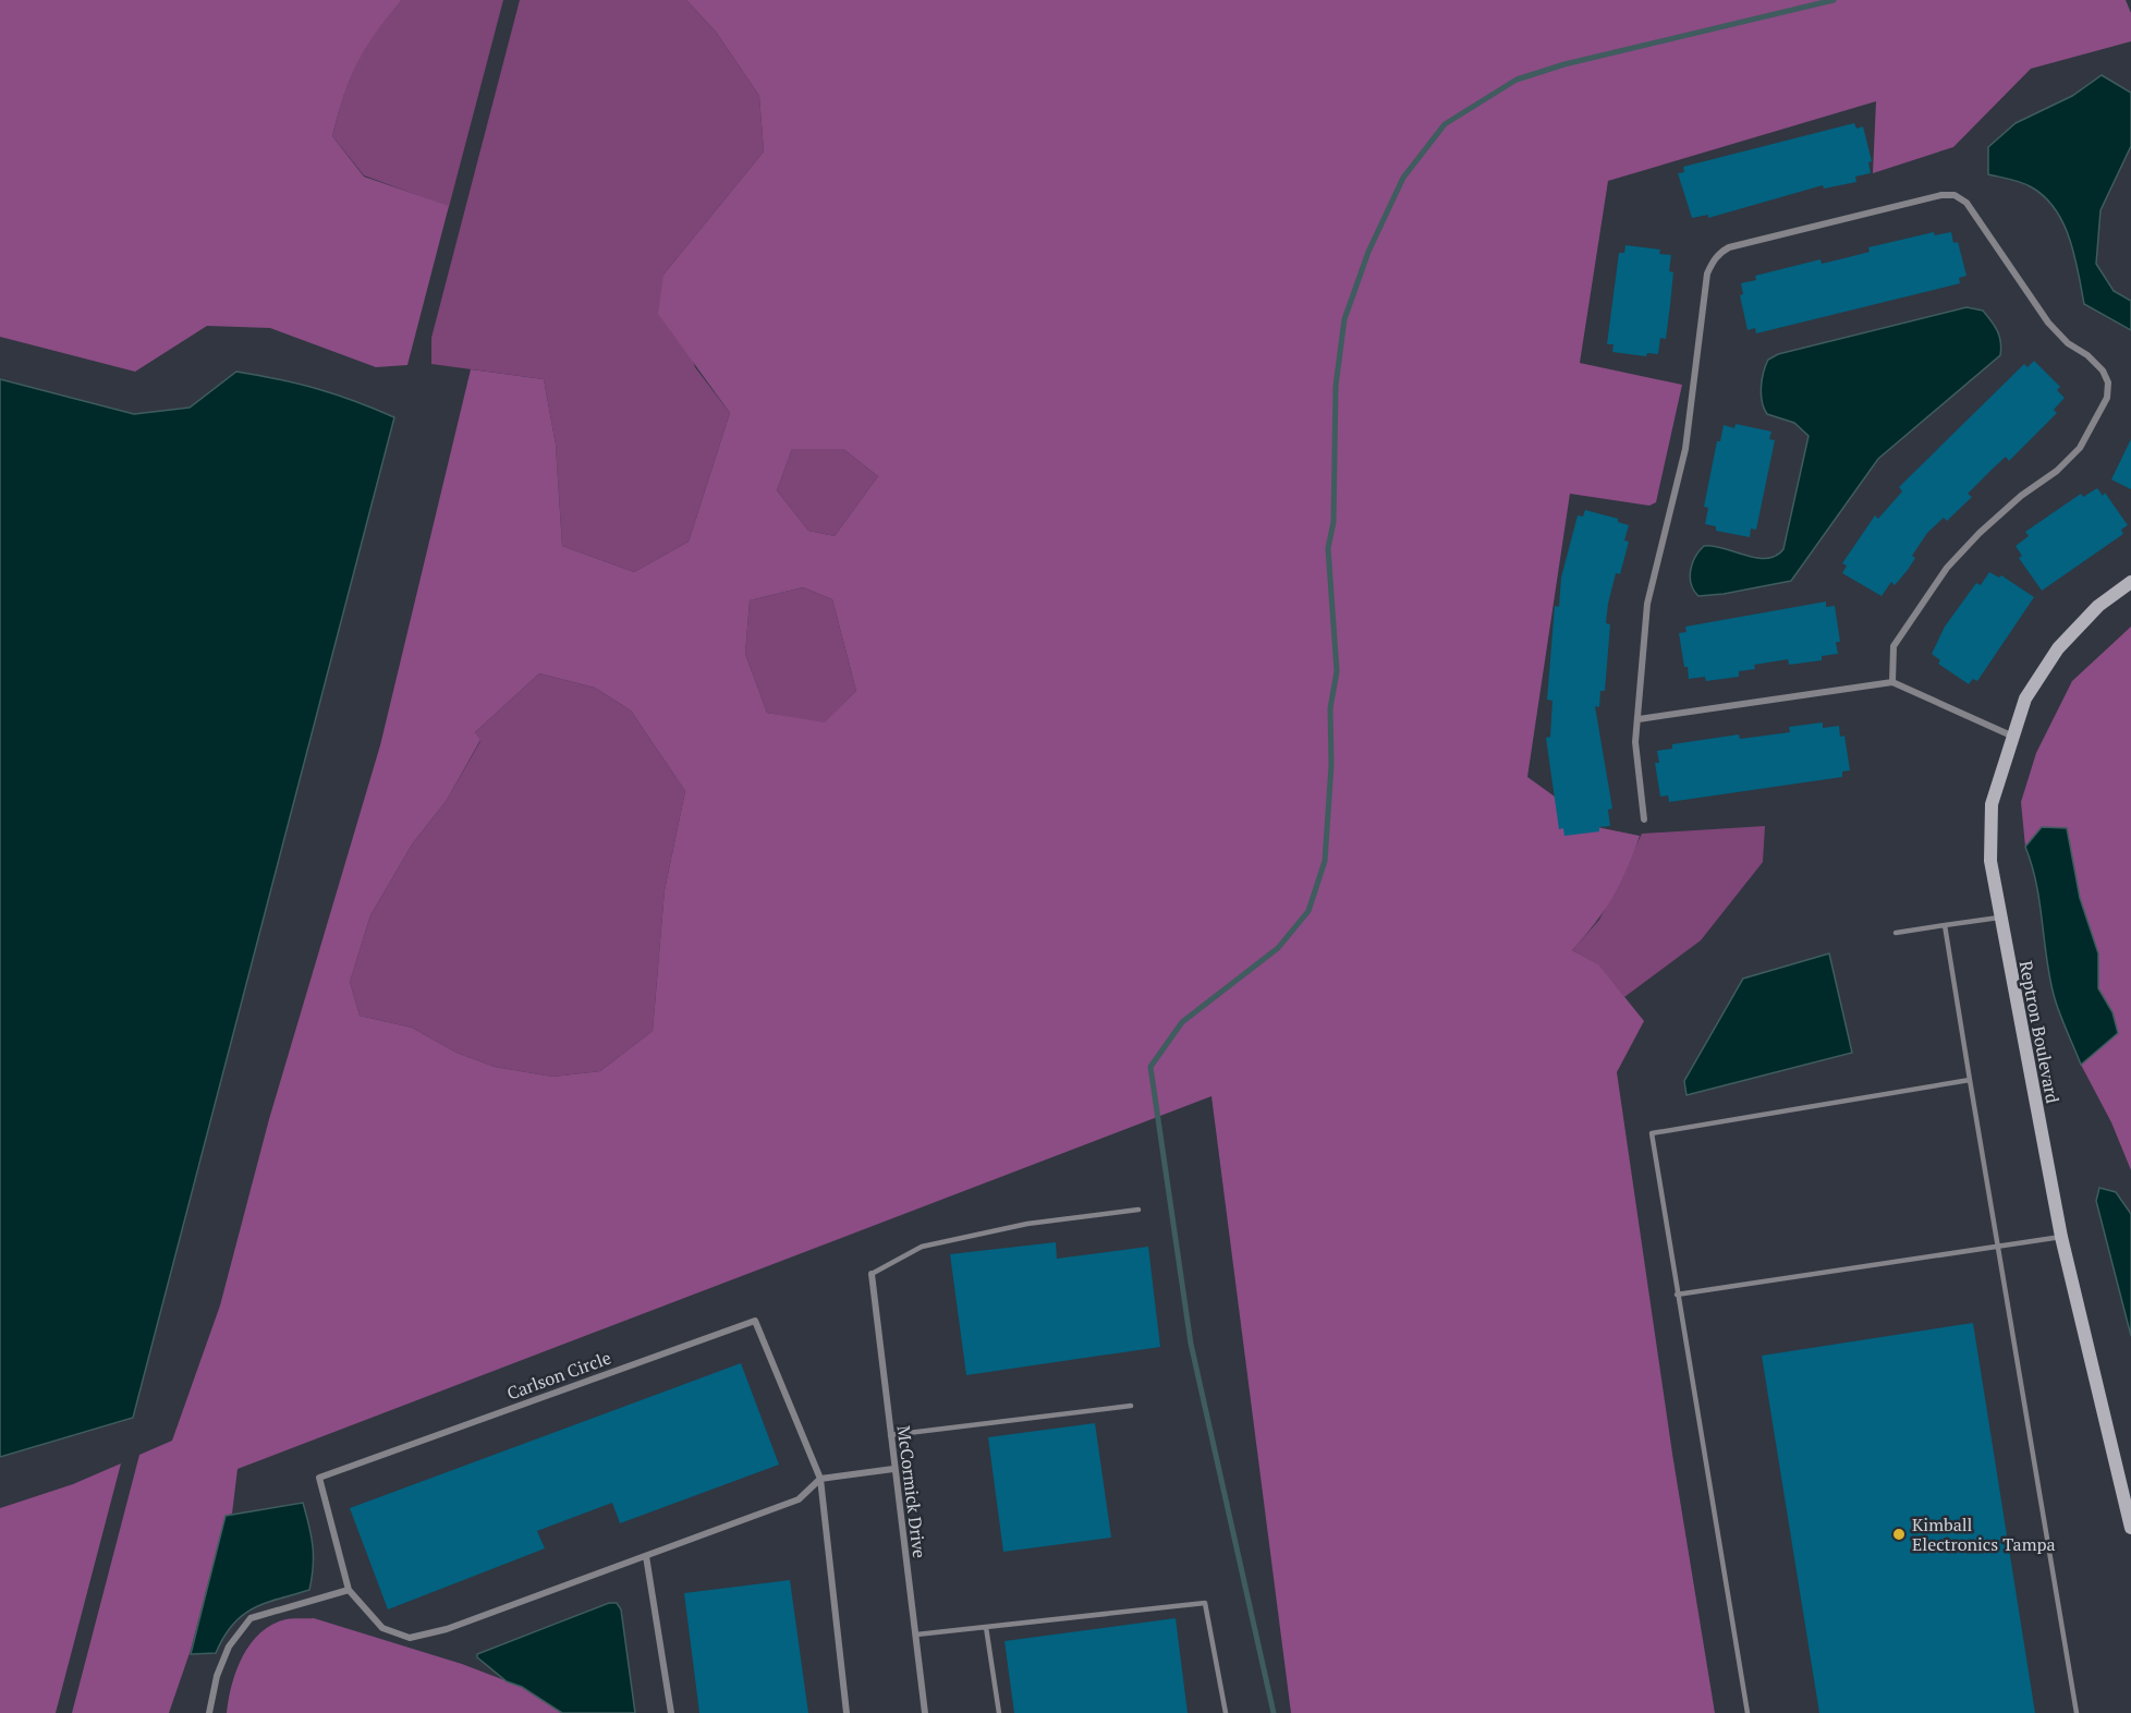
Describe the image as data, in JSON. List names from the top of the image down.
{
  "streets": {
    "street": ["Reptron Boulevard", "Carlson Circle", "McCormick Drive"]
  },
  "places": ["Kimball Electronics Tampa"]
}
